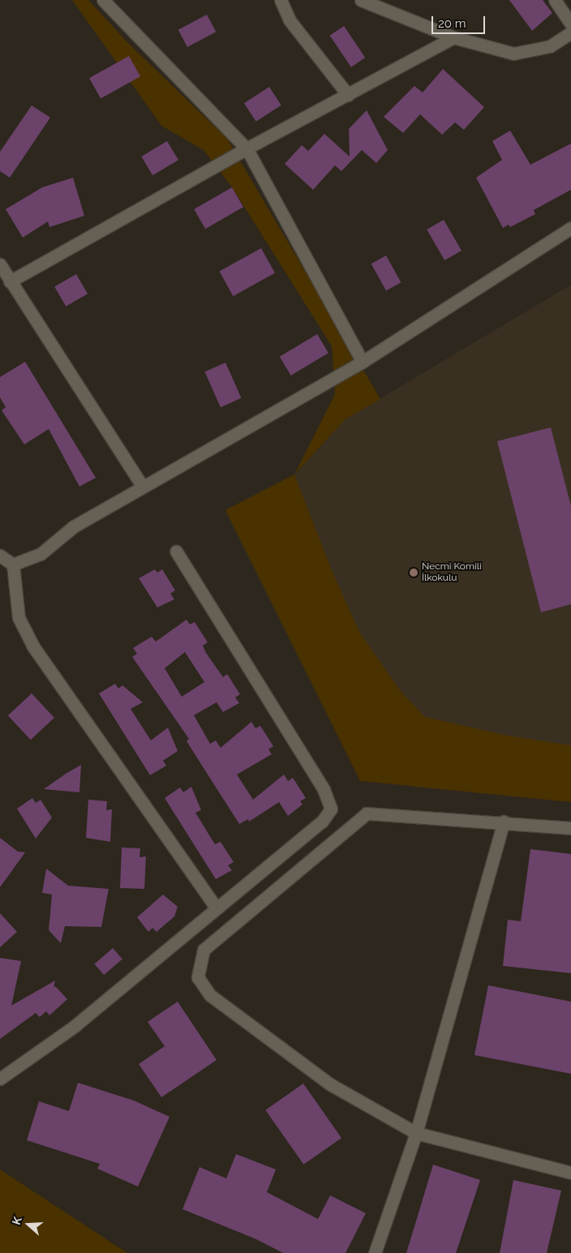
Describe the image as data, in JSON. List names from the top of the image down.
{
  "places": ["Necmi Komili İlkokulu"],
  "scale_bar": "20 m",
  "north": "left"
}
